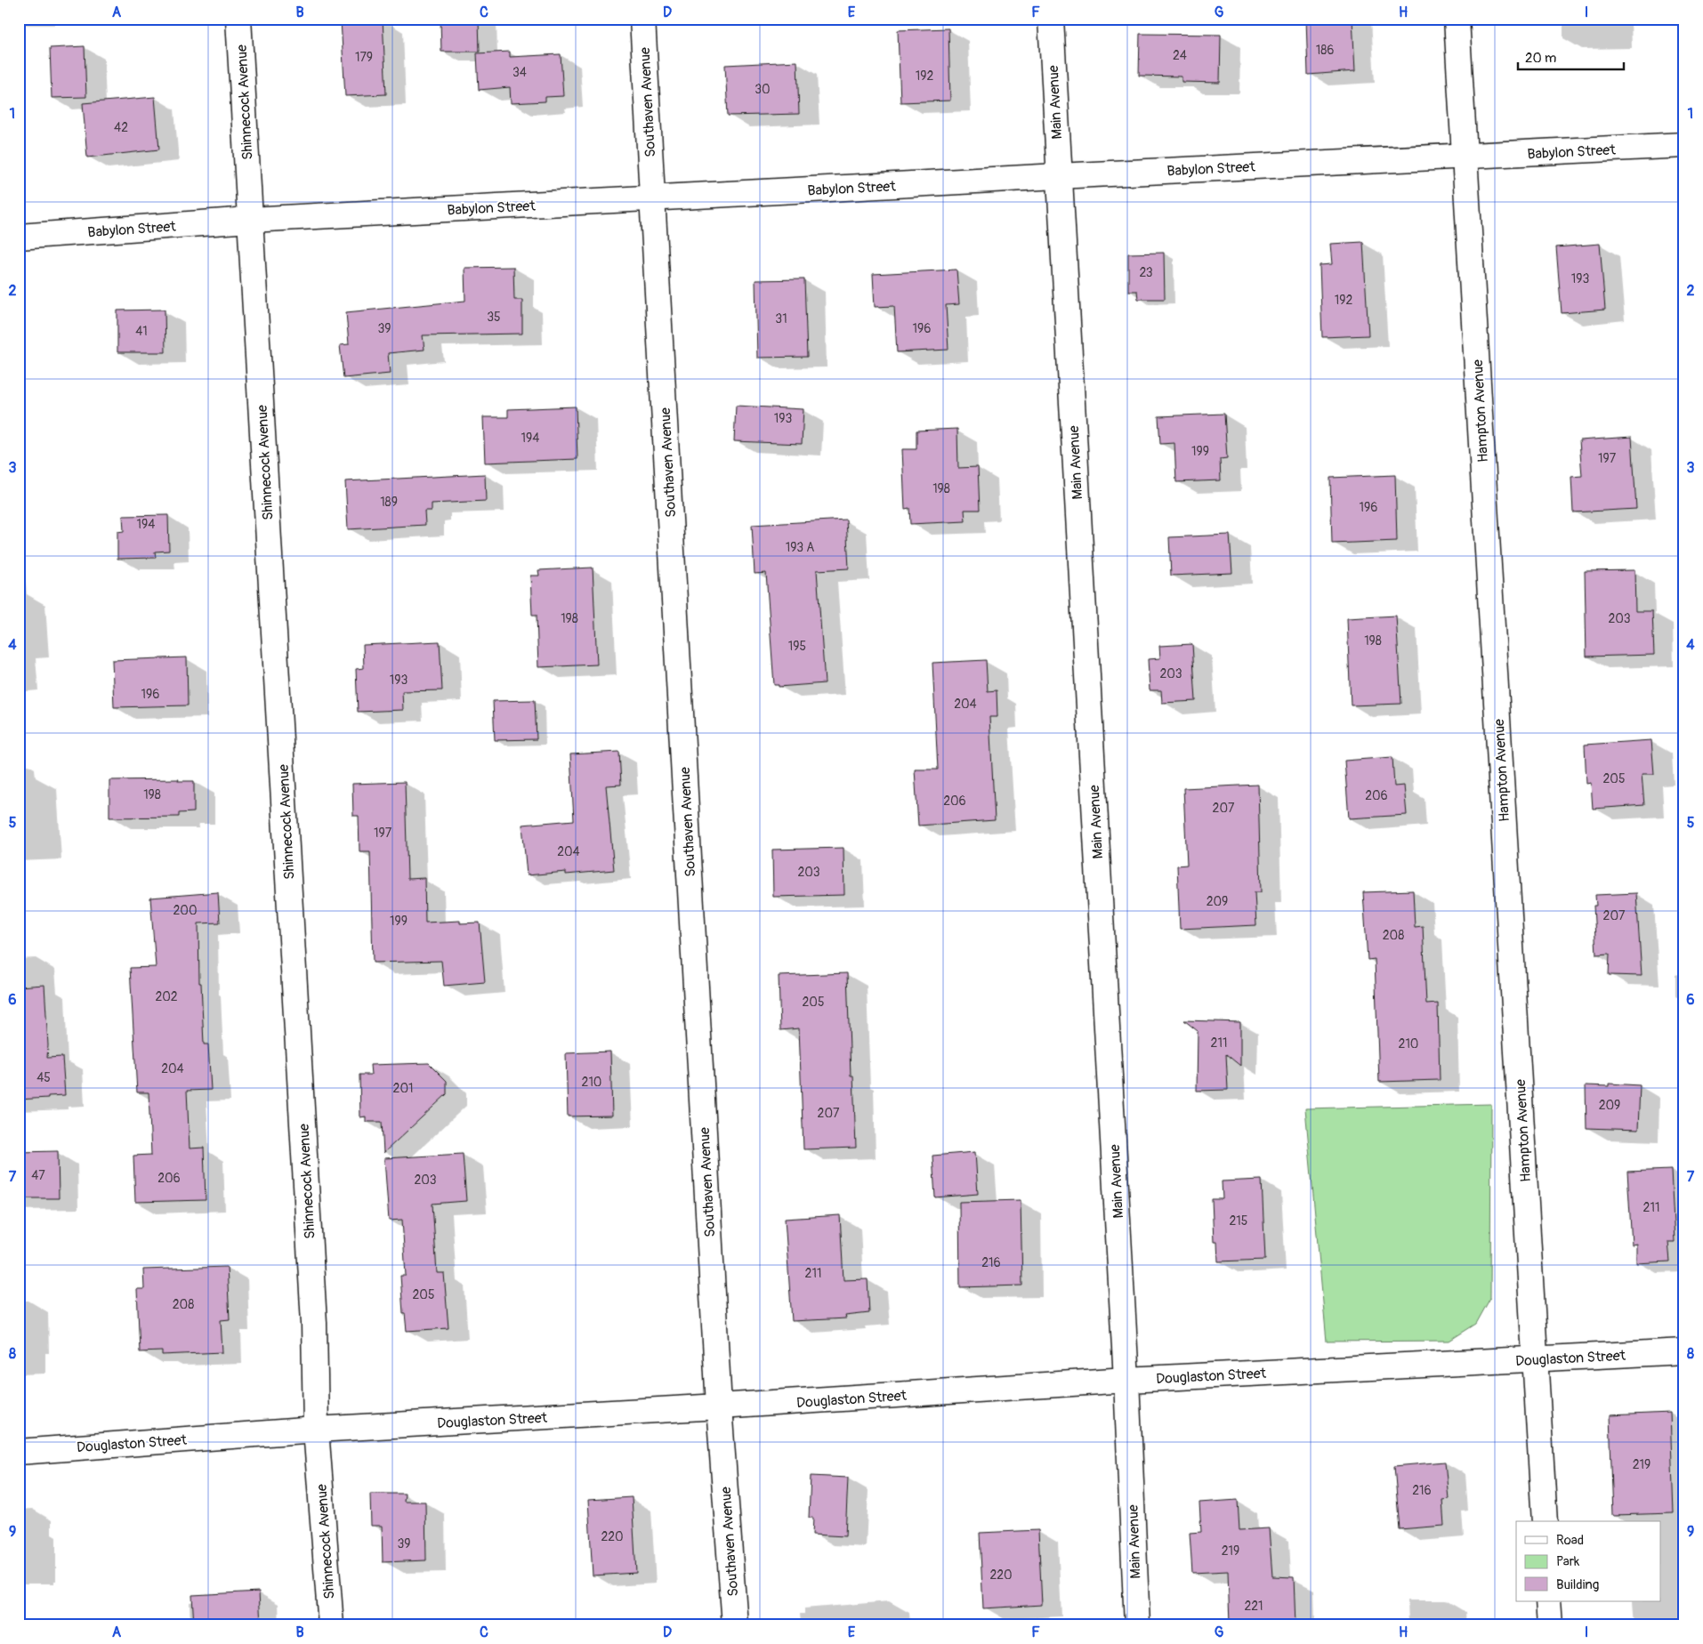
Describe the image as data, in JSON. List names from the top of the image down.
{
  "streets": {
    "street": [
      "Shinnecock Avenue",
      "Southaven Avenue",
      "Main Avenue",
      "Babylon Street",
      "Hampton Avenue",
      "Douglaston Street"
    ]
  },
  "crossings": [
    ["Shinnecock Avenue", "Babylon Street"],
    ["Shinnecock Avenue", "Douglaston Street"],
    ["Southaven Avenue", "Babylon Street"],
    ["Southaven Avenue", "Douglaston Street"],
    ["Main Avenue", "Babylon Street"],
    ["Main Avenue", "Douglaston Street"],
    ["Babylon Street", "Hampton Avenue"],
    ["Hampton Avenue", "Douglaston Street"]
  ],
  "house_numbers": [
    "186",
    "24",
    "179",
    "34",
    "192",
    "30",
    "42",
    "23",
    "193",
    "192",
    "35",
    "31",
    "39",
    "196",
    "41",
    "193",
    "194",
    "199",
    "197",
    "198",
    "189",
    "196",
    "194",
    "193 A",
    "198",
    "203",
    "198",
    "195",
    "203",
    "193",
    "196",
    "204",
    "205",
    "198",
    "206",
    "206",
    "207",
    "197",
    "204",
    "203",
    "209",
    "200",
    "207",
    "199",
    "208",
    "202",
    "205",
    "211",
    "210",
    "204",
    "45",
    "210",
    "201",
    "209",
    "207",
    "47",
    "206",
    "203",
    "211",
    "215",
    "216",
    "211",
    "205",
    "208",
    "219",
    "216",
    "220",
    "39",
    "219",
    "220",
    "221"
  ],
  "legend": ["Road", "Park", "Building"],
  "scale_bar": "20 m",
  "grid": {
    "columns": [
      "A",
      "B",
      "C",
      "D",
      "E",
      "F",
      "G",
      "H",
      "I"
    ],
    "rows": [
      "1",
      "2",
      "3",
      "4",
      "5",
      "6",
      "7",
      "8",
      "9"
    ]
  }
}
